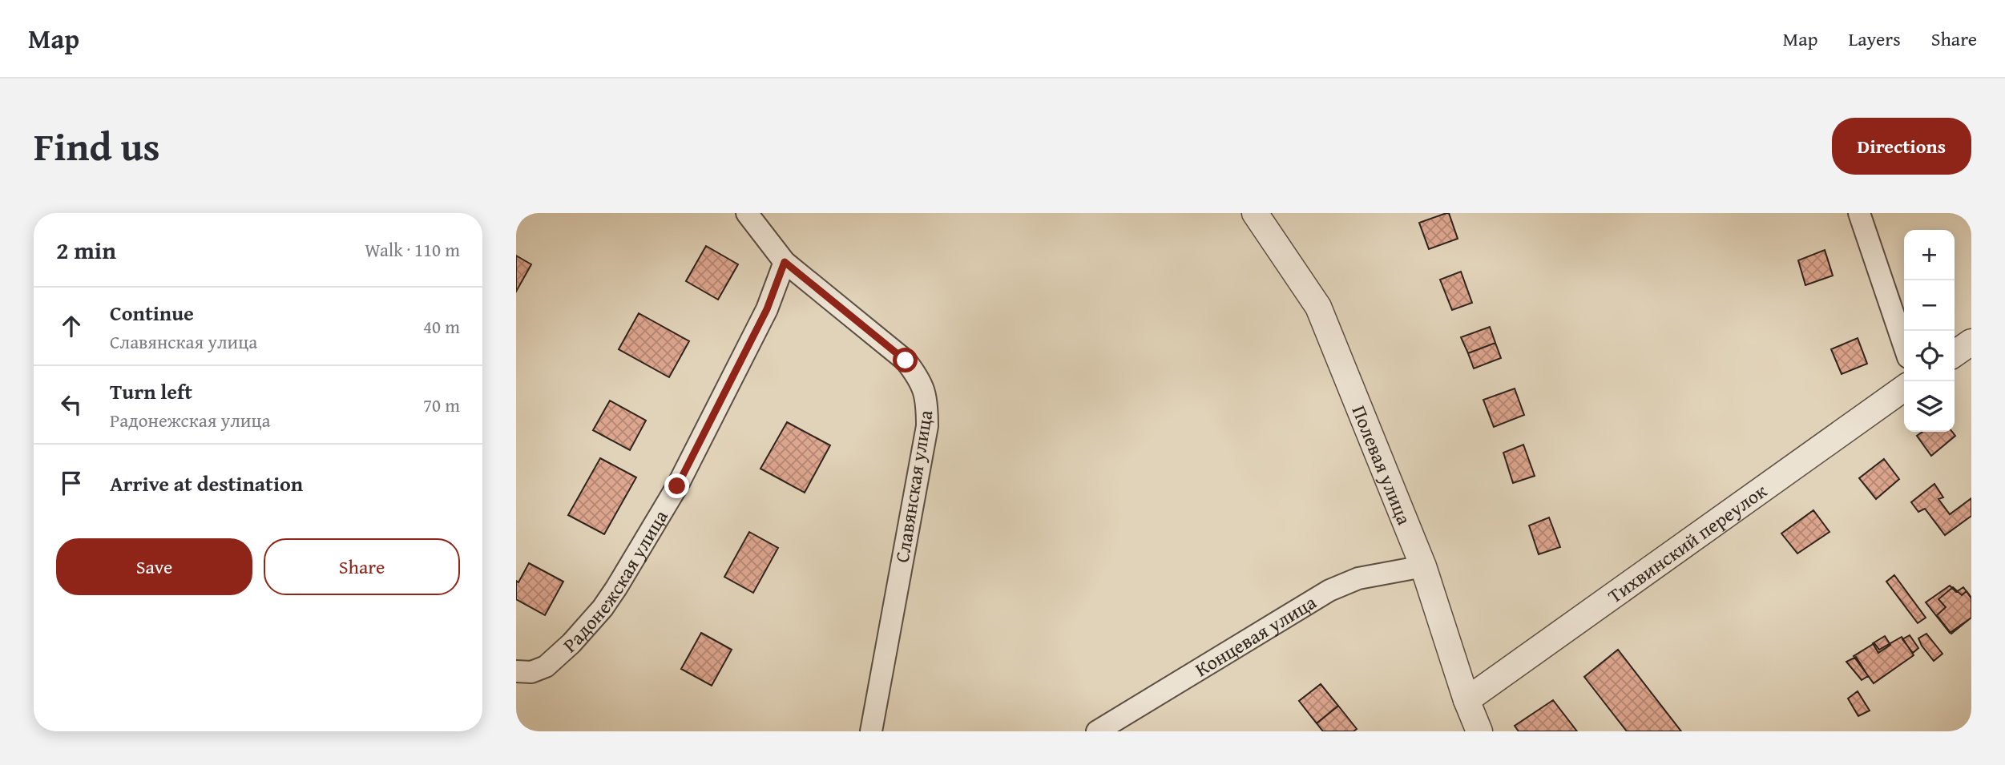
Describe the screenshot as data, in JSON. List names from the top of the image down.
{
  "streets": {
    "street": [
      "Полевая улица",
      "Славянская улица",
      "Тихвинский переулок",
      "Радонежская улица",
      "Концевая улица"
    ]
  },
  "crossings": [
    ["Полевая улица", "Тихвинский переулок"],
    ["Полевая улица", "Концевая улица"],
    ["Славянская улица", "Радонежская улица"]
  ],
  "page": {
    "header": "Map",
    "nav": ["Map", "Layers", "Share"],
    "title": "Find us",
    "buttons": [
      "Directions",
      ["Save", "Share"]
    ],
    "heading": ["2 min", "Walk · 110 m"],
    "map_buttons": ["+", "−"],
    "list": [
      ["Continue", "Славянская улица", "40 m"],
      ["Turn left", "Радонежская улица", "70 m"],
      "Arrive at destination"
    ]
  }
}
